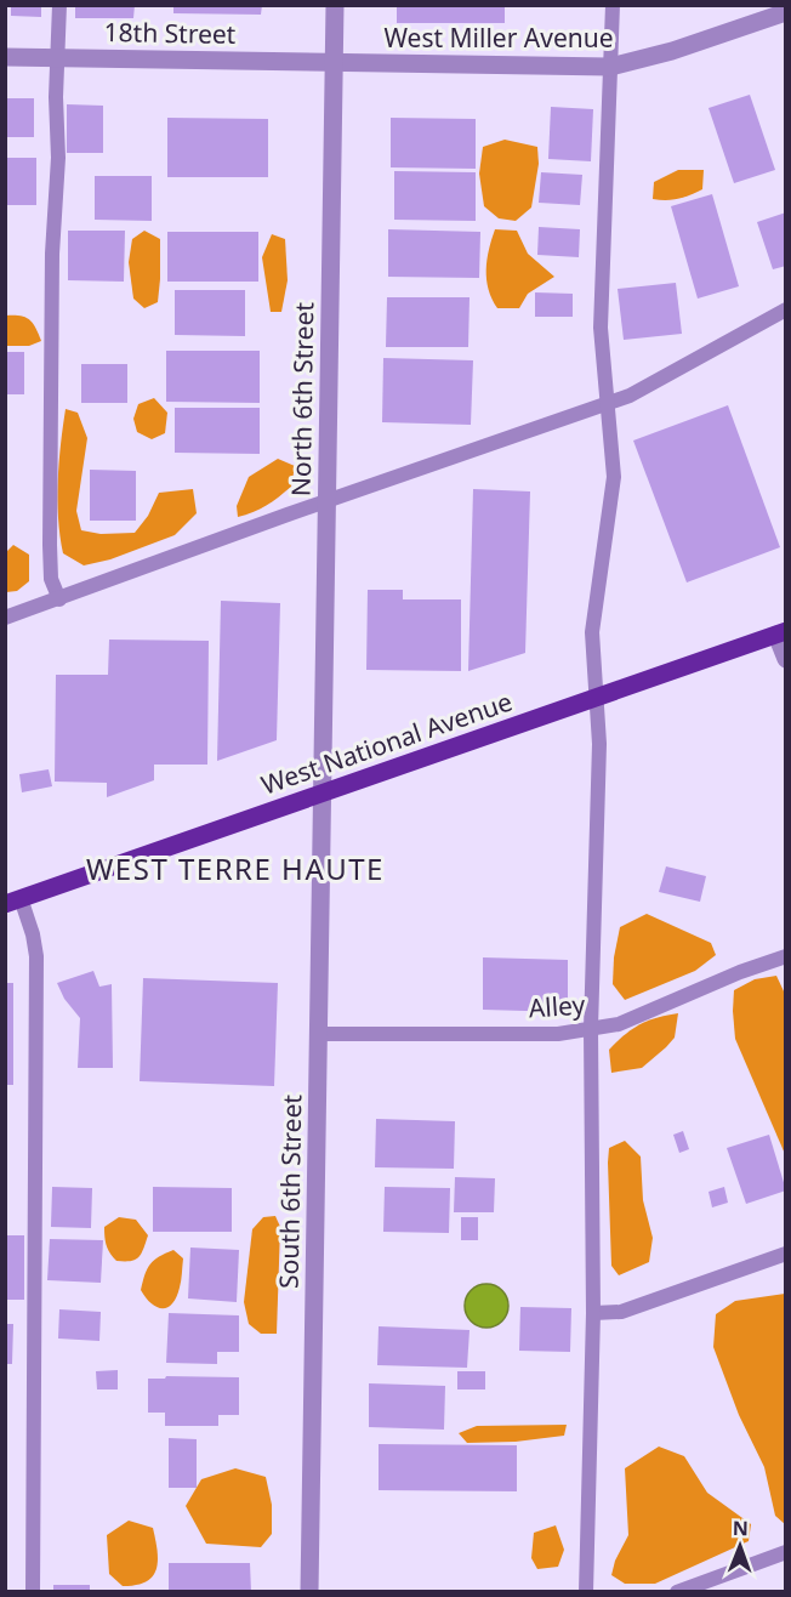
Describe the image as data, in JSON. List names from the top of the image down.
{
  "streets": {
    "main road": ["West National Avenue"],
    "street": [
      "18th Street",
      "West Miller Avenue",
      "North 6th Street",
      "South 6th Street"
    ],
    "lane": ["Alley"]
  },
  "crossings": [
    ["18th Street", "West Miller Avenue"],
    ["18th Street", "North 6th Street"],
    ["West Miller Avenue", "North 6th Street"],
    ["North 6th Street", "West National Avenue"],
    ["North 6th Street", "South 6th Street"],
    ["West National Avenue", "South 6th Street"],
    ["Alley", "South 6th Street"]
  ],
  "districts": ["WEST TERRE HAUTE"],
  "north": "top"
}
